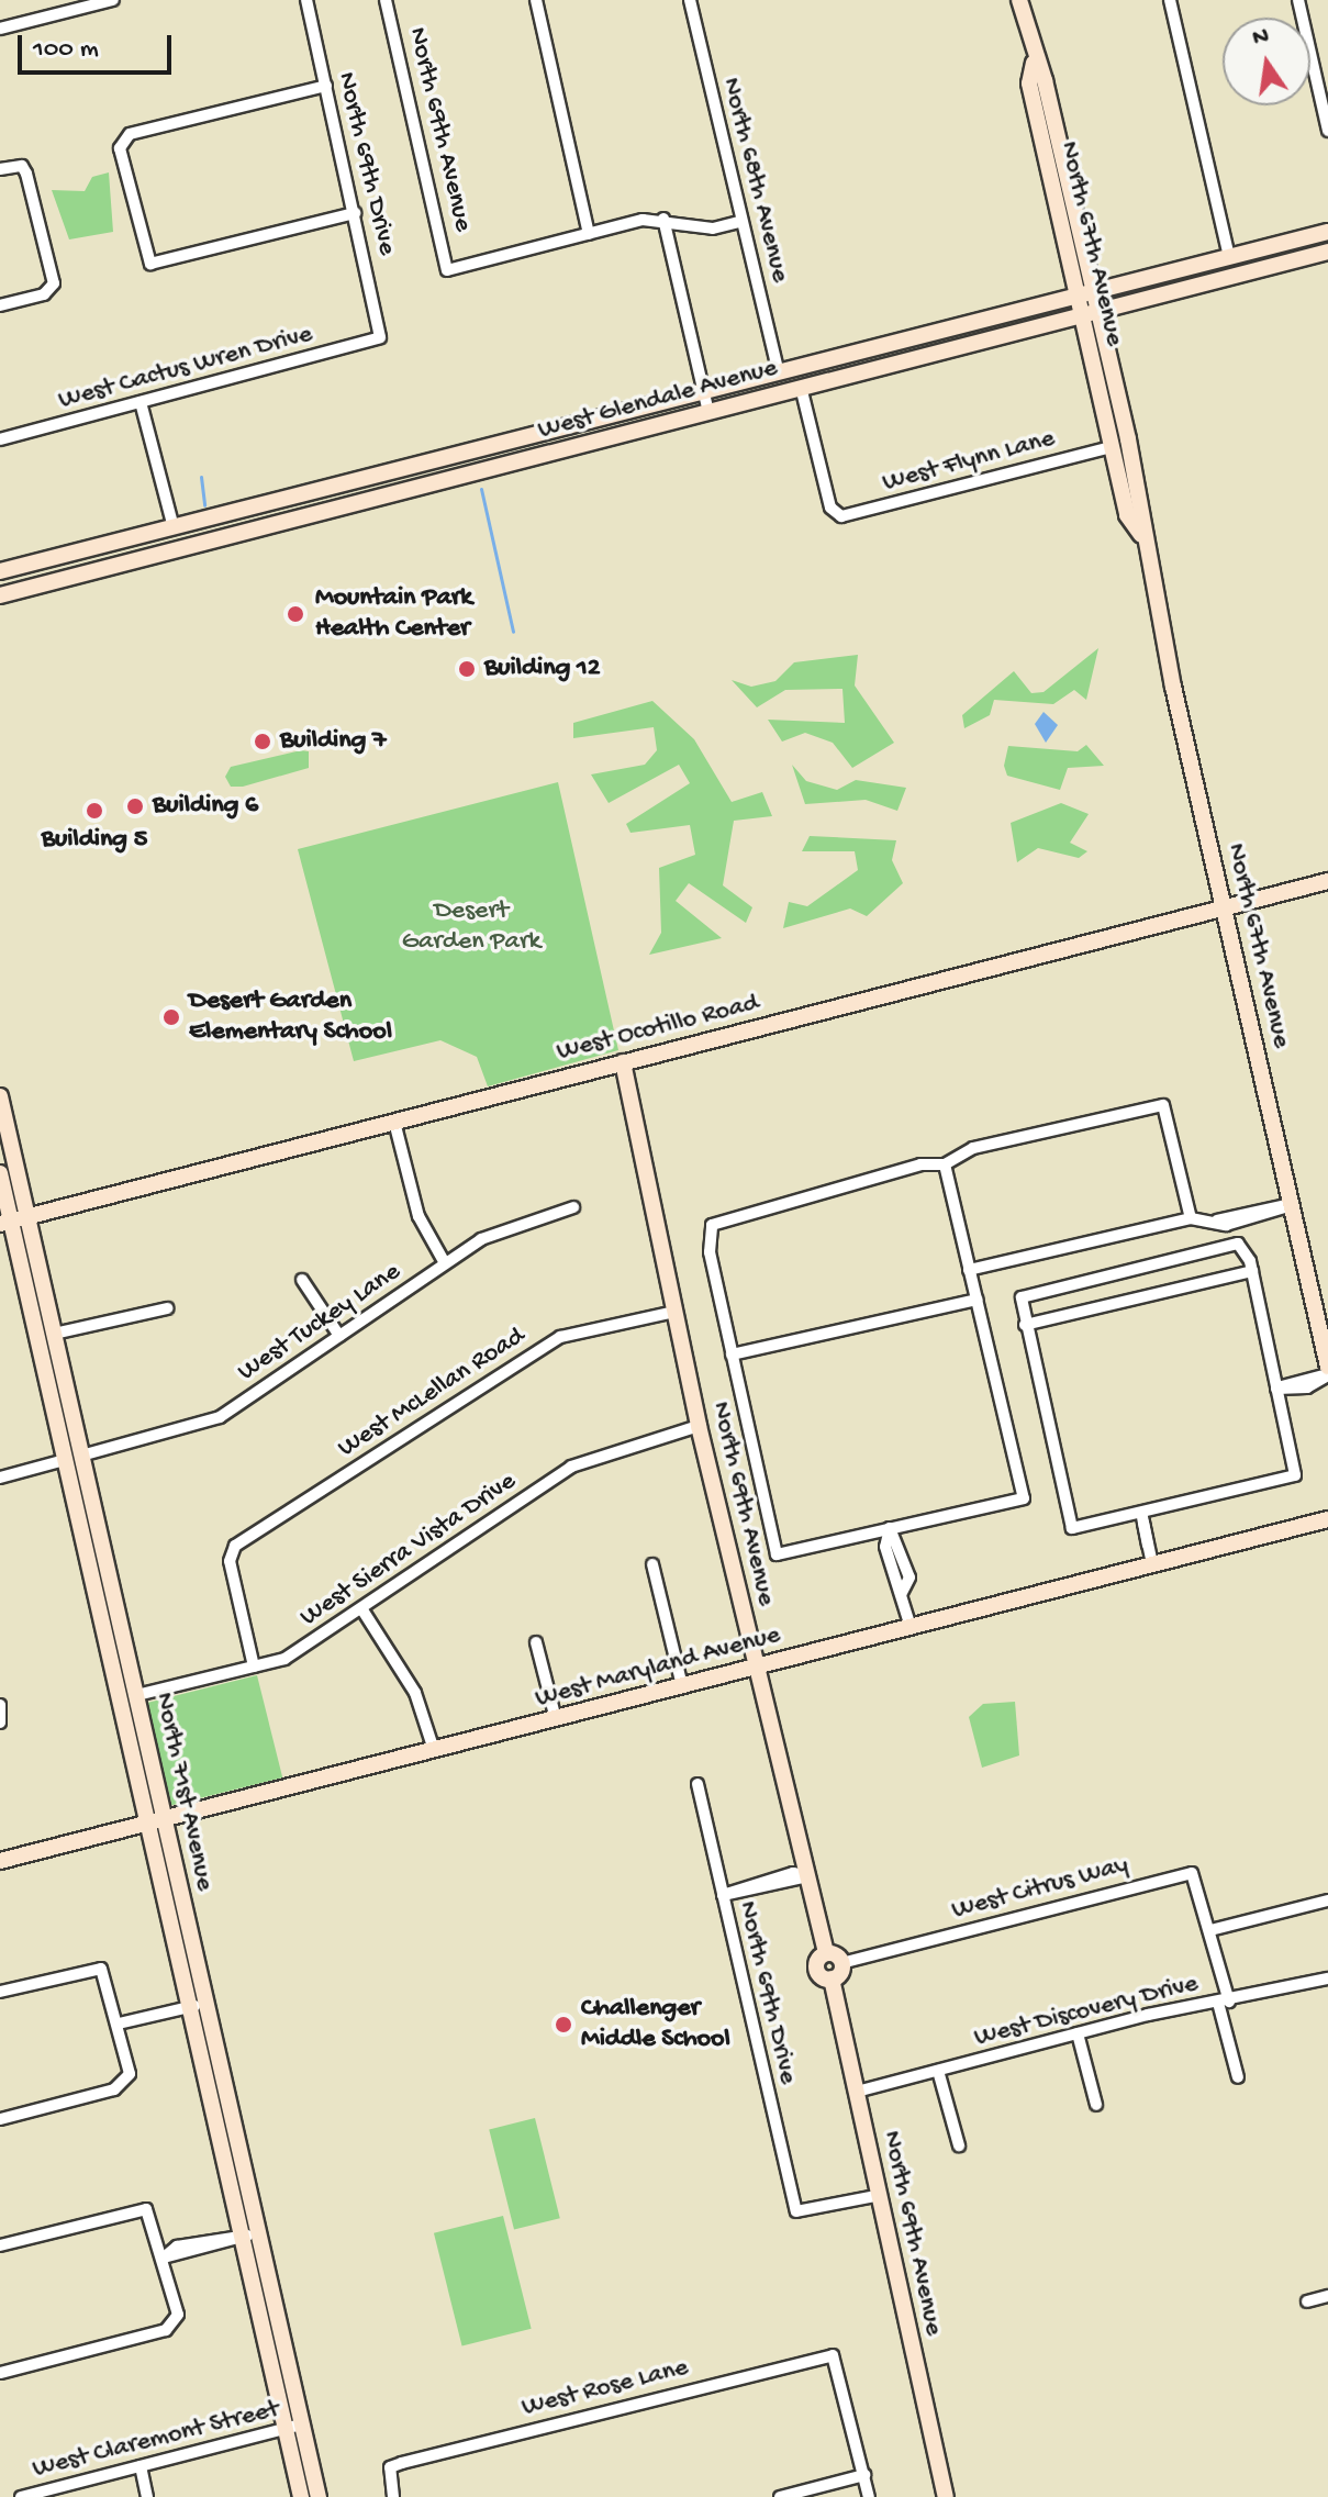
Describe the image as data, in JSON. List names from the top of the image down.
{
  "streets": {
    "street": [
      "North 69th Avenue",
      "North 69th Drive",
      "North 68th Avenue",
      "North 67th Avenue",
      "West Cactus Wren Drive",
      "West Glendale Avenue",
      "West Flynn Lane",
      "West Ocotillo Road",
      "West Tuckey Lane",
      "West McLellan Road",
      "West Sierra Vista Drive",
      "West Maryland Avenue",
      "North 71st Avenue",
      "West Citrus Way",
      "West Discovery Drive",
      "West Rose Lane",
      "West Claremont Street"
    ]
  },
  "crossings": [
    ["North 69th Avenue", "North 69th Drive"],
    ["North 69th Avenue", "West Ocotillo Road"],
    ["North 69th Avenue", "West McLellan Road"],
    ["North 69th Avenue", "West Sierra Vista Drive"],
    ["North 69th Avenue", "West Maryland Avenue"],
    ["North 69th Avenue", "West Discovery Drive"],
    ["North 69th Drive", "West Cactus Wren Drive"],
    ["North 68th Avenue", "West Glendale Avenue"],
    ["North 67th Avenue", "West Glendale Avenue"],
    ["North 67th Avenue", "West Flynn Lane"],
    ["North 67th Avenue", "West Ocotillo Road"],
    ["West Glendale Avenue", "West Flynn Lane"],
    ["West Ocotillo Road", "North 71st Avenue"],
    ["West Tuckey Lane", "North 71st Avenue"],
    ["West McLellan Road", "West Sierra Vista Drive"],
    ["West Sierra Vista Drive", "North 71st Avenue"],
    ["West Maryland Avenue", "North 71st Avenue"],
    ["North 71st Avenue", "West Claremont Street"],
    ["West Citrus Way", "West Discovery Drive"]
  ],
  "parks": ["Desert Garden Park"],
  "places": [
    "Mountain Park Health Center",
    "Building 12",
    "Building 7",
    "Building 6",
    "Building 5",
    "Desert Garden Elementary School",
    "Challenger Middle School"
  ],
  "scale_bar": "100 m",
  "north": "top"
}
